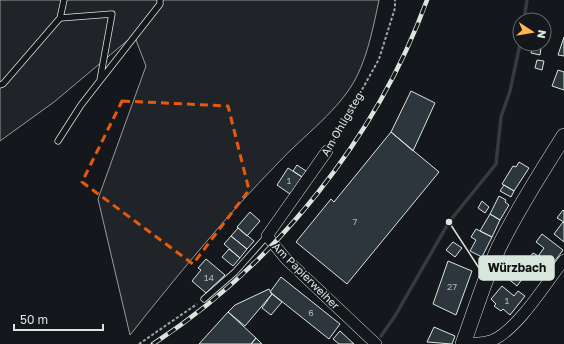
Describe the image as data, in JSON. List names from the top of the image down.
{
  "streets": {
    "street": ["Am Ohligsteg", "Am Papierweiher"]
  },
  "crossings": [
    ["Am Ohligsteg", "Am Papierweiher"]
  ],
  "places": ["Würzbach"],
  "house_numbers": [
    "1",
    "7",
    "14",
    "27",
    "1",
    "6"
  ],
  "scale_bar": "50 m",
  "north": "right"
}
